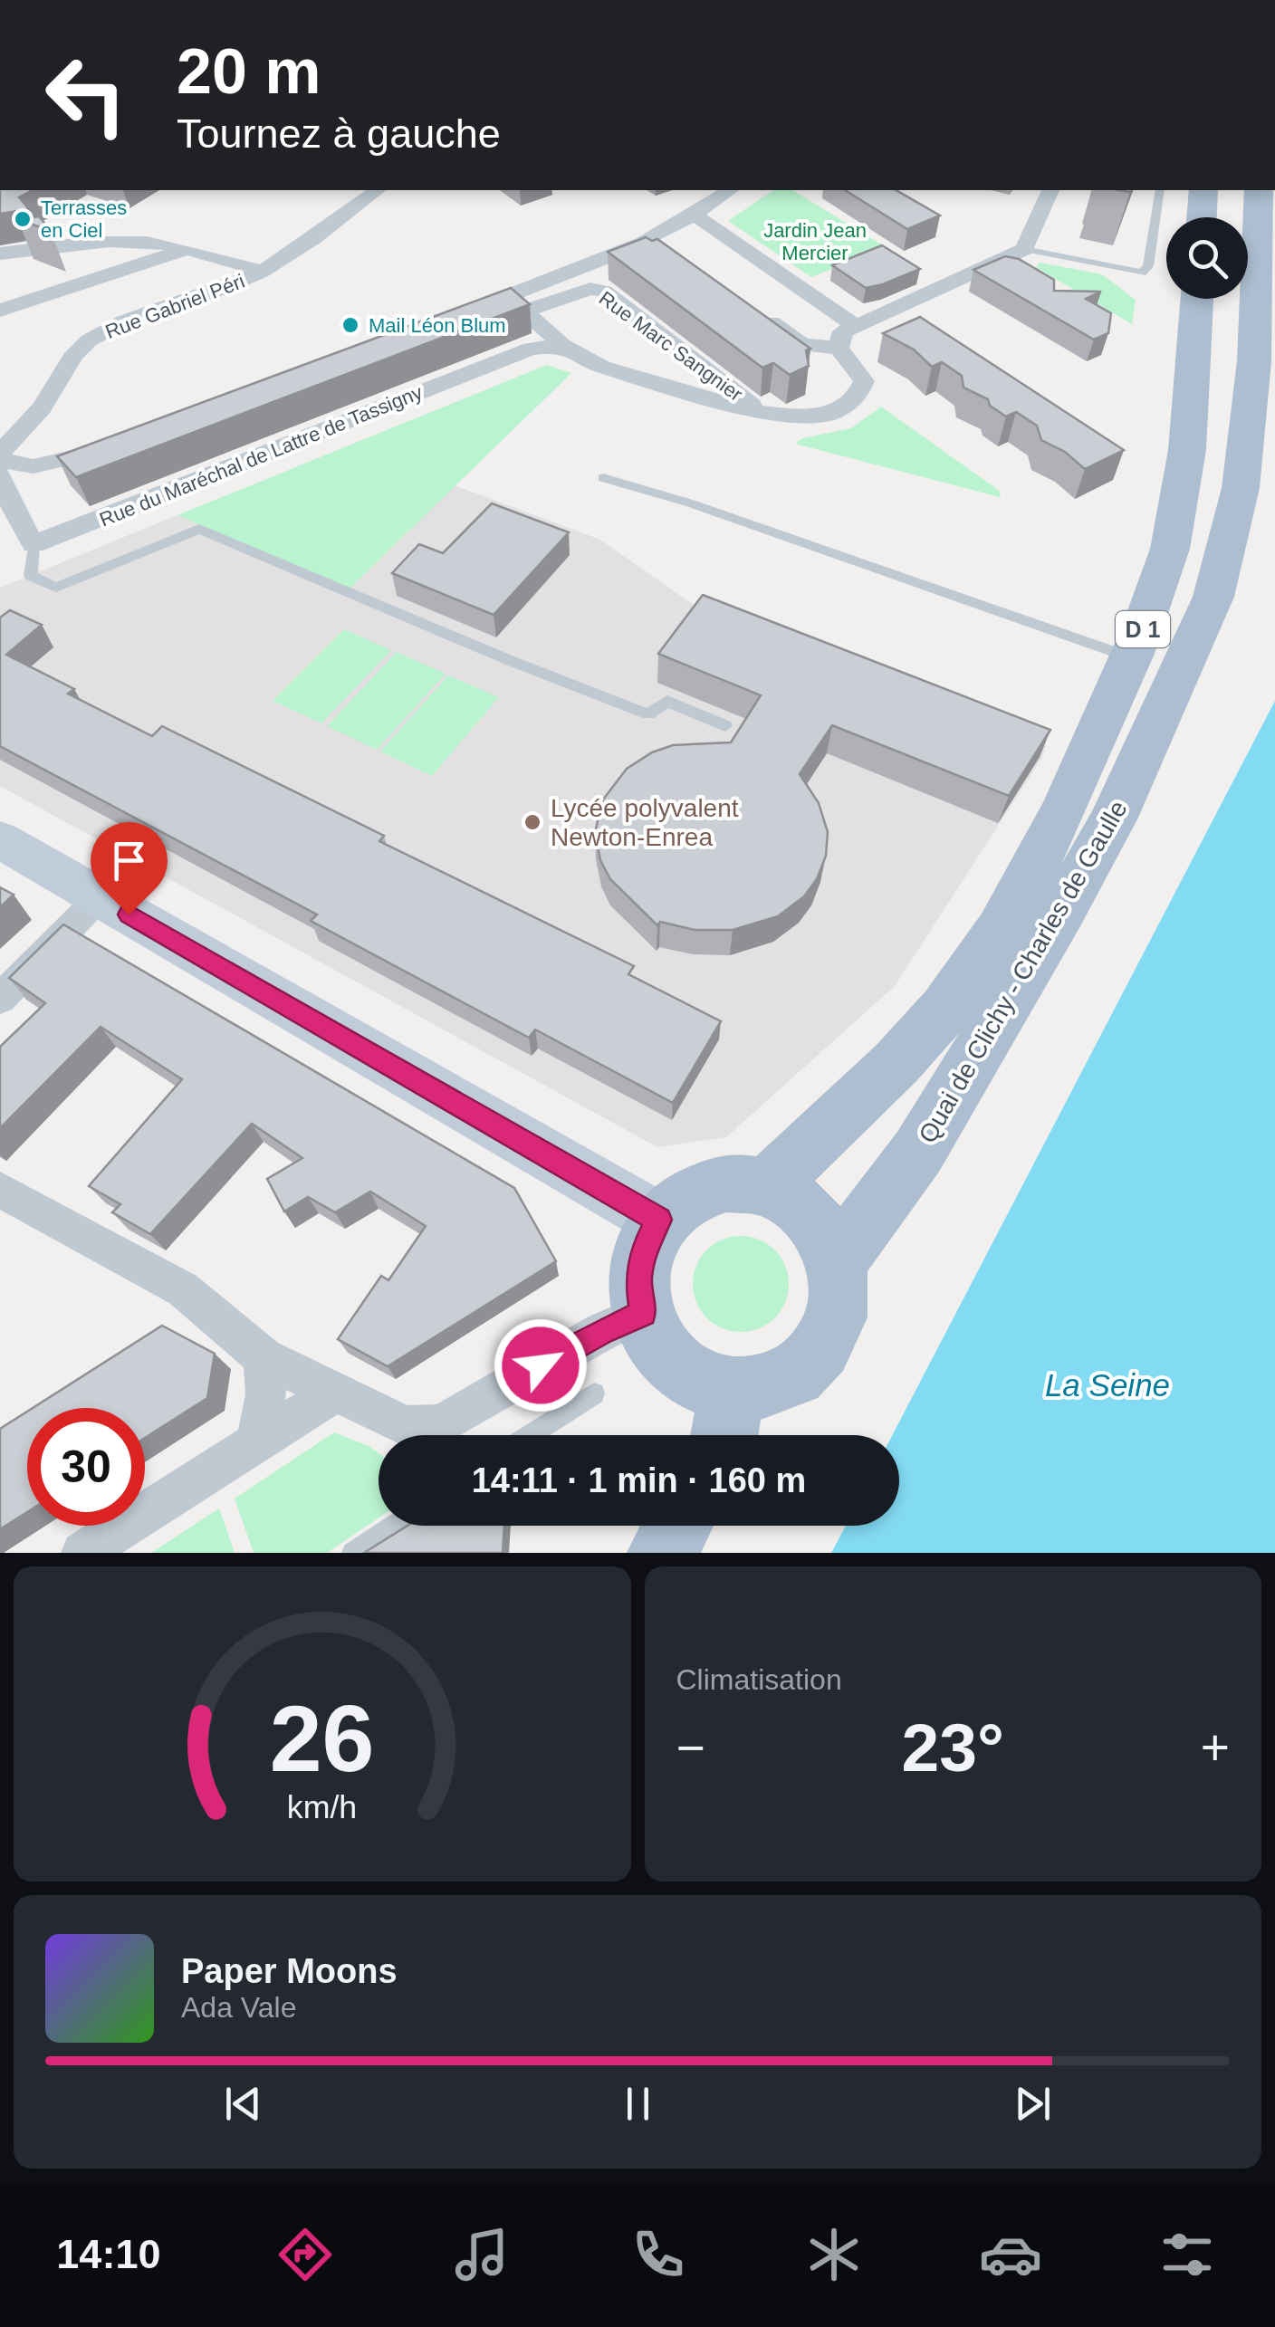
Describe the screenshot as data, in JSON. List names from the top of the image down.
{
  "streets": {
    "main road": ["D 1", "Quai de Clichy - Charles de Gaulle"],
    "street": ["Rue Gabriel Péri", "Rue Marc Sangnier", "Rue du Maréchal de Lattre de Tassigny"]
  },
  "water": ["La Seine"],
  "parks": ["Jardin Jean Mercier"],
  "places": ["Terrasses en Ciel", "Mail Léon Blum", "Lycée polyvalent Newton-Enrea"],
  "page": {
    "turn": ["20 m", "Tournez à gauche"],
    "limit": "30",
    "trip": "14:11 · 1 min · 160 m",
    "tile": "Climatisation",
    "heat": ["−", "23°", "+"],
    "song": ["Paper Moons", "Ada Vale"],
    "tabs": "14:10",
    "gauge": ["26", "km/h"]
  }
}
